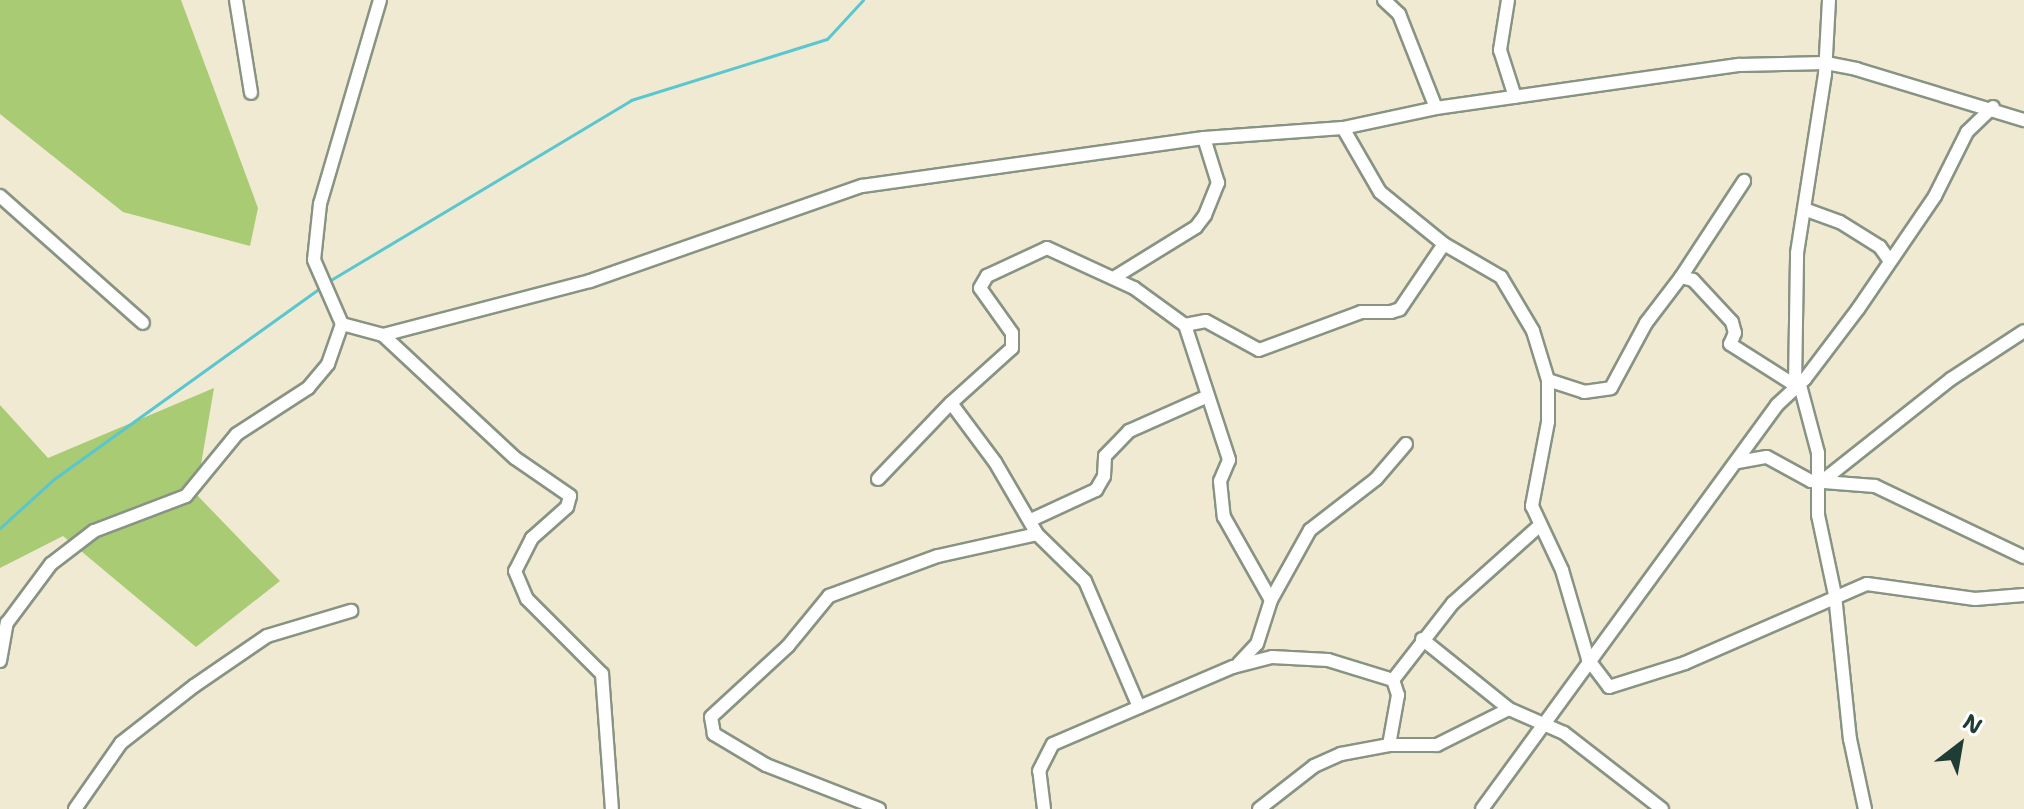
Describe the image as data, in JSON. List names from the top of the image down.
{
  "north": "top right"
}
